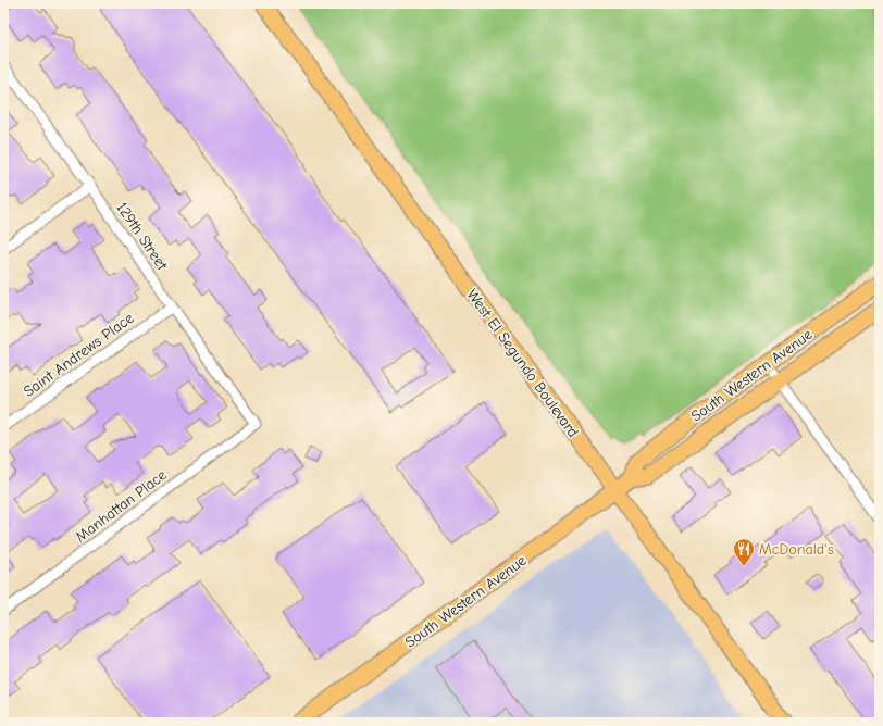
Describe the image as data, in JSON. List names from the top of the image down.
{
  "streets": {
    "main road": ["West El Segundo Boulevard", "South Western Avenue"],
    "street": ["129th Street", "Saint Andrews Place", "Manhattan Place"]
  },
  "crossings": [
    ["129th Street", "Saint Andrews Place"],
    ["129th Street", "Manhattan Place"],
    ["West El Segundo Boulevard", "South Western Avenue"]
  ],
  "places": {
    "restaurant": ["McDonald's"]
  }
}
